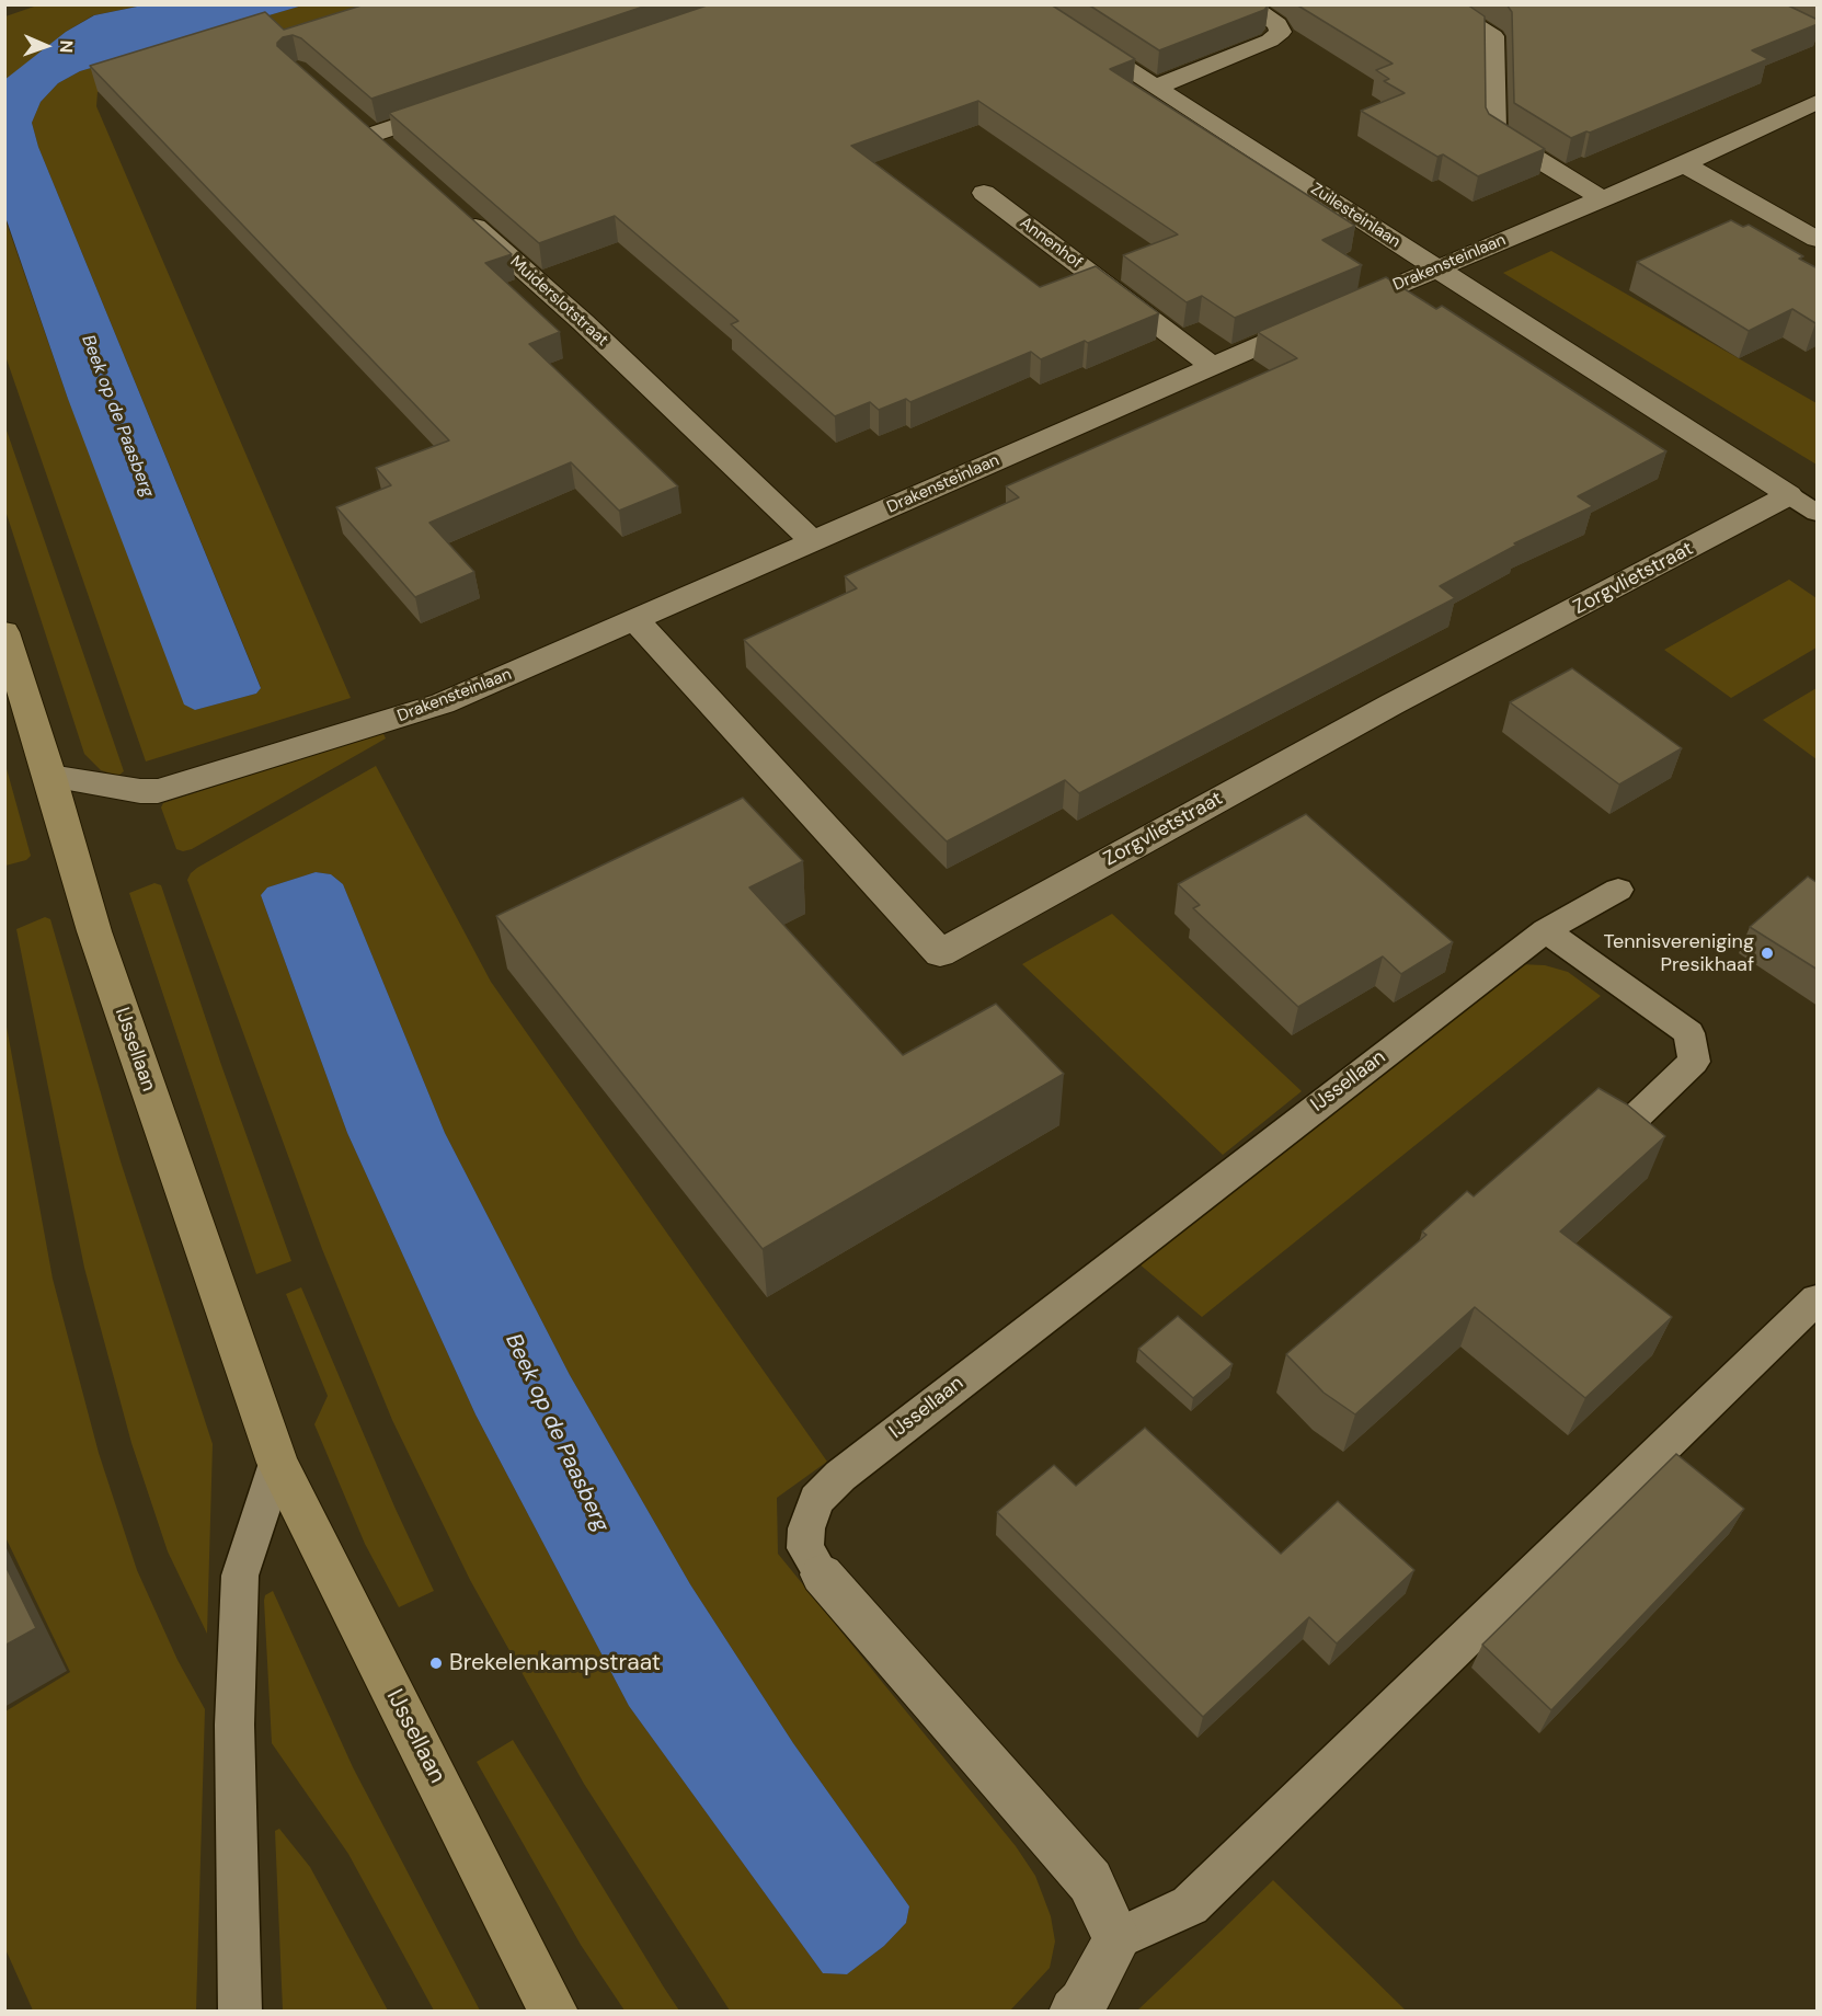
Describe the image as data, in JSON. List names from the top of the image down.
{
  "streets": {
    "main road": ["IJssellaan"],
    "street": [
      "Zuilesteinlaan",
      "Annenhof",
      "Drakensteinlaan",
      "Muiderslotstraat",
      "Zorgvlietstraat"
    ]
  },
  "crossings": [
    ["Zuilesteinlaan", "Drakensteinlaan"],
    ["Zuilesteinlaan", "Zorgvlietstraat"],
    ["Annenhof", "Drakensteinlaan"],
    ["Drakensteinlaan", "Muiderslotstraat"],
    ["Drakensteinlaan", "Zorgvlietstraat"],
    ["Drakensteinlaan", "IJssellaan"]
  ],
  "water": ["Beek op de Paasberg"],
  "places": ["Tennisvereniging Presikhaaf", "Brekelenkampstraat"],
  "north": "right"
}
